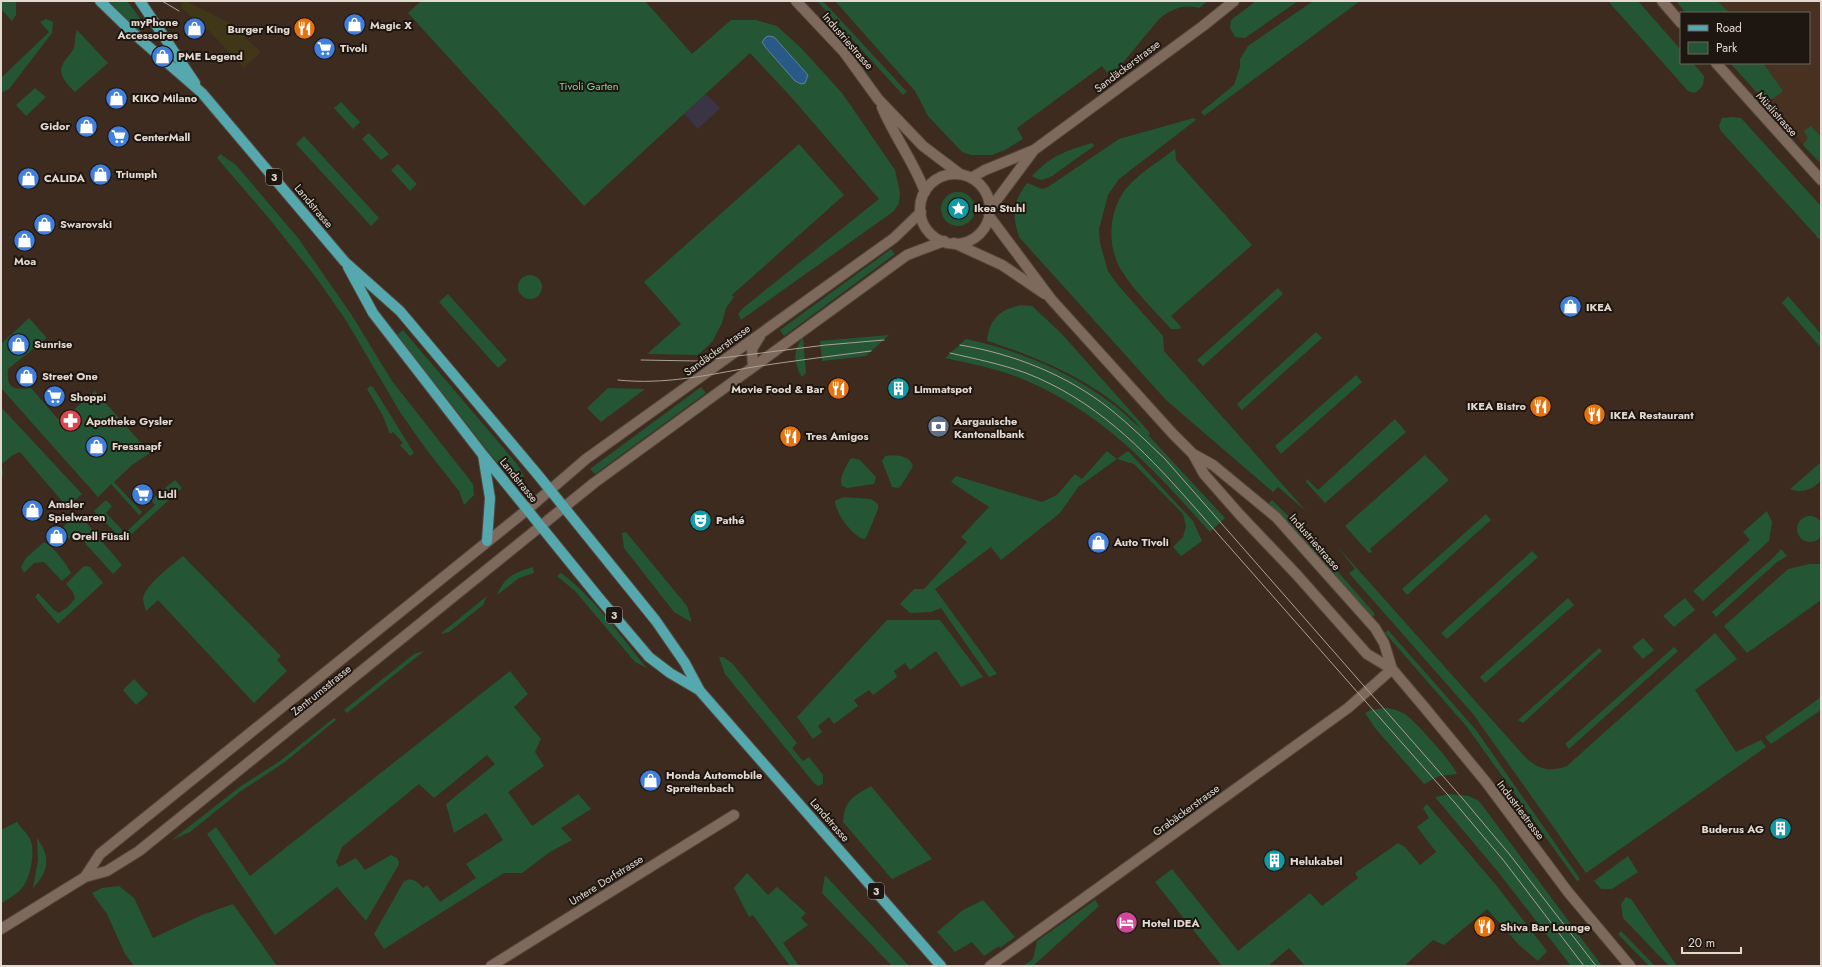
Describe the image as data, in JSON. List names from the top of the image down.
{
  "streets": {
    "main road": ["3", "Landstrasse"],
    "street": [
      "Industriestrasse",
      "Sandäckerstrasse",
      "Müslistrasse",
      "Zentrumsstrasse",
      "Grabäckerstrasse",
      "Untere Dorfstrasse"
    ]
  },
  "crossings": [
    ["Industriestrasse", "Sandäckerstrasse"],
    ["Industriestrasse", "Grabäckerstrasse"],
    ["Sandäckerstrasse", "Landstrasse"],
    ["Sandäckerstrasse", "Zentrumsstrasse"],
    ["Landstrasse", "Zentrumsstrasse"]
  ],
  "parks": ["Tivoli Garten"],
  "places": {
    "shop": [
      "Magic X",
      "myPhone Accessoires",
      "PME Legend",
      "KIKO Milano",
      "Gidor",
      "Triumph",
      "CALIDA",
      "Swarovski",
      "Moa",
      "IKEA",
      "Sunrise",
      "Street One",
      "Fressnapf",
      "Amsler Spielwaren",
      "Orell Füssli",
      "Auto Tivoli",
      "Honda Automobile Spreitenbach"
    ],
    "restaurant": [
      "Burger King",
      "Movie Food & Bar",
      "IKEA Bistro",
      "IKEA Restaurant",
      "Tres Amigos",
      "Shiva Bar Lounge"
    ],
    "supermarket": [
      "Tivoli",
      "CenterMall",
      "Shoppi",
      "Lidl"
    ],
    "place": ["Ikea Stuhl"],
    "building": ["Limmatspot", "Buderus AG", "Helukabel"],
    "pharmacy": ["Apotheke Gysler"],
    "bank": ["Aargauische Kantonalbank"],
    "theatre": ["Pathé"],
    "hotel": ["Hotel IDEA"]
  },
  "legend": ["Road", "Park"],
  "scale_bar": "20 m"
}
